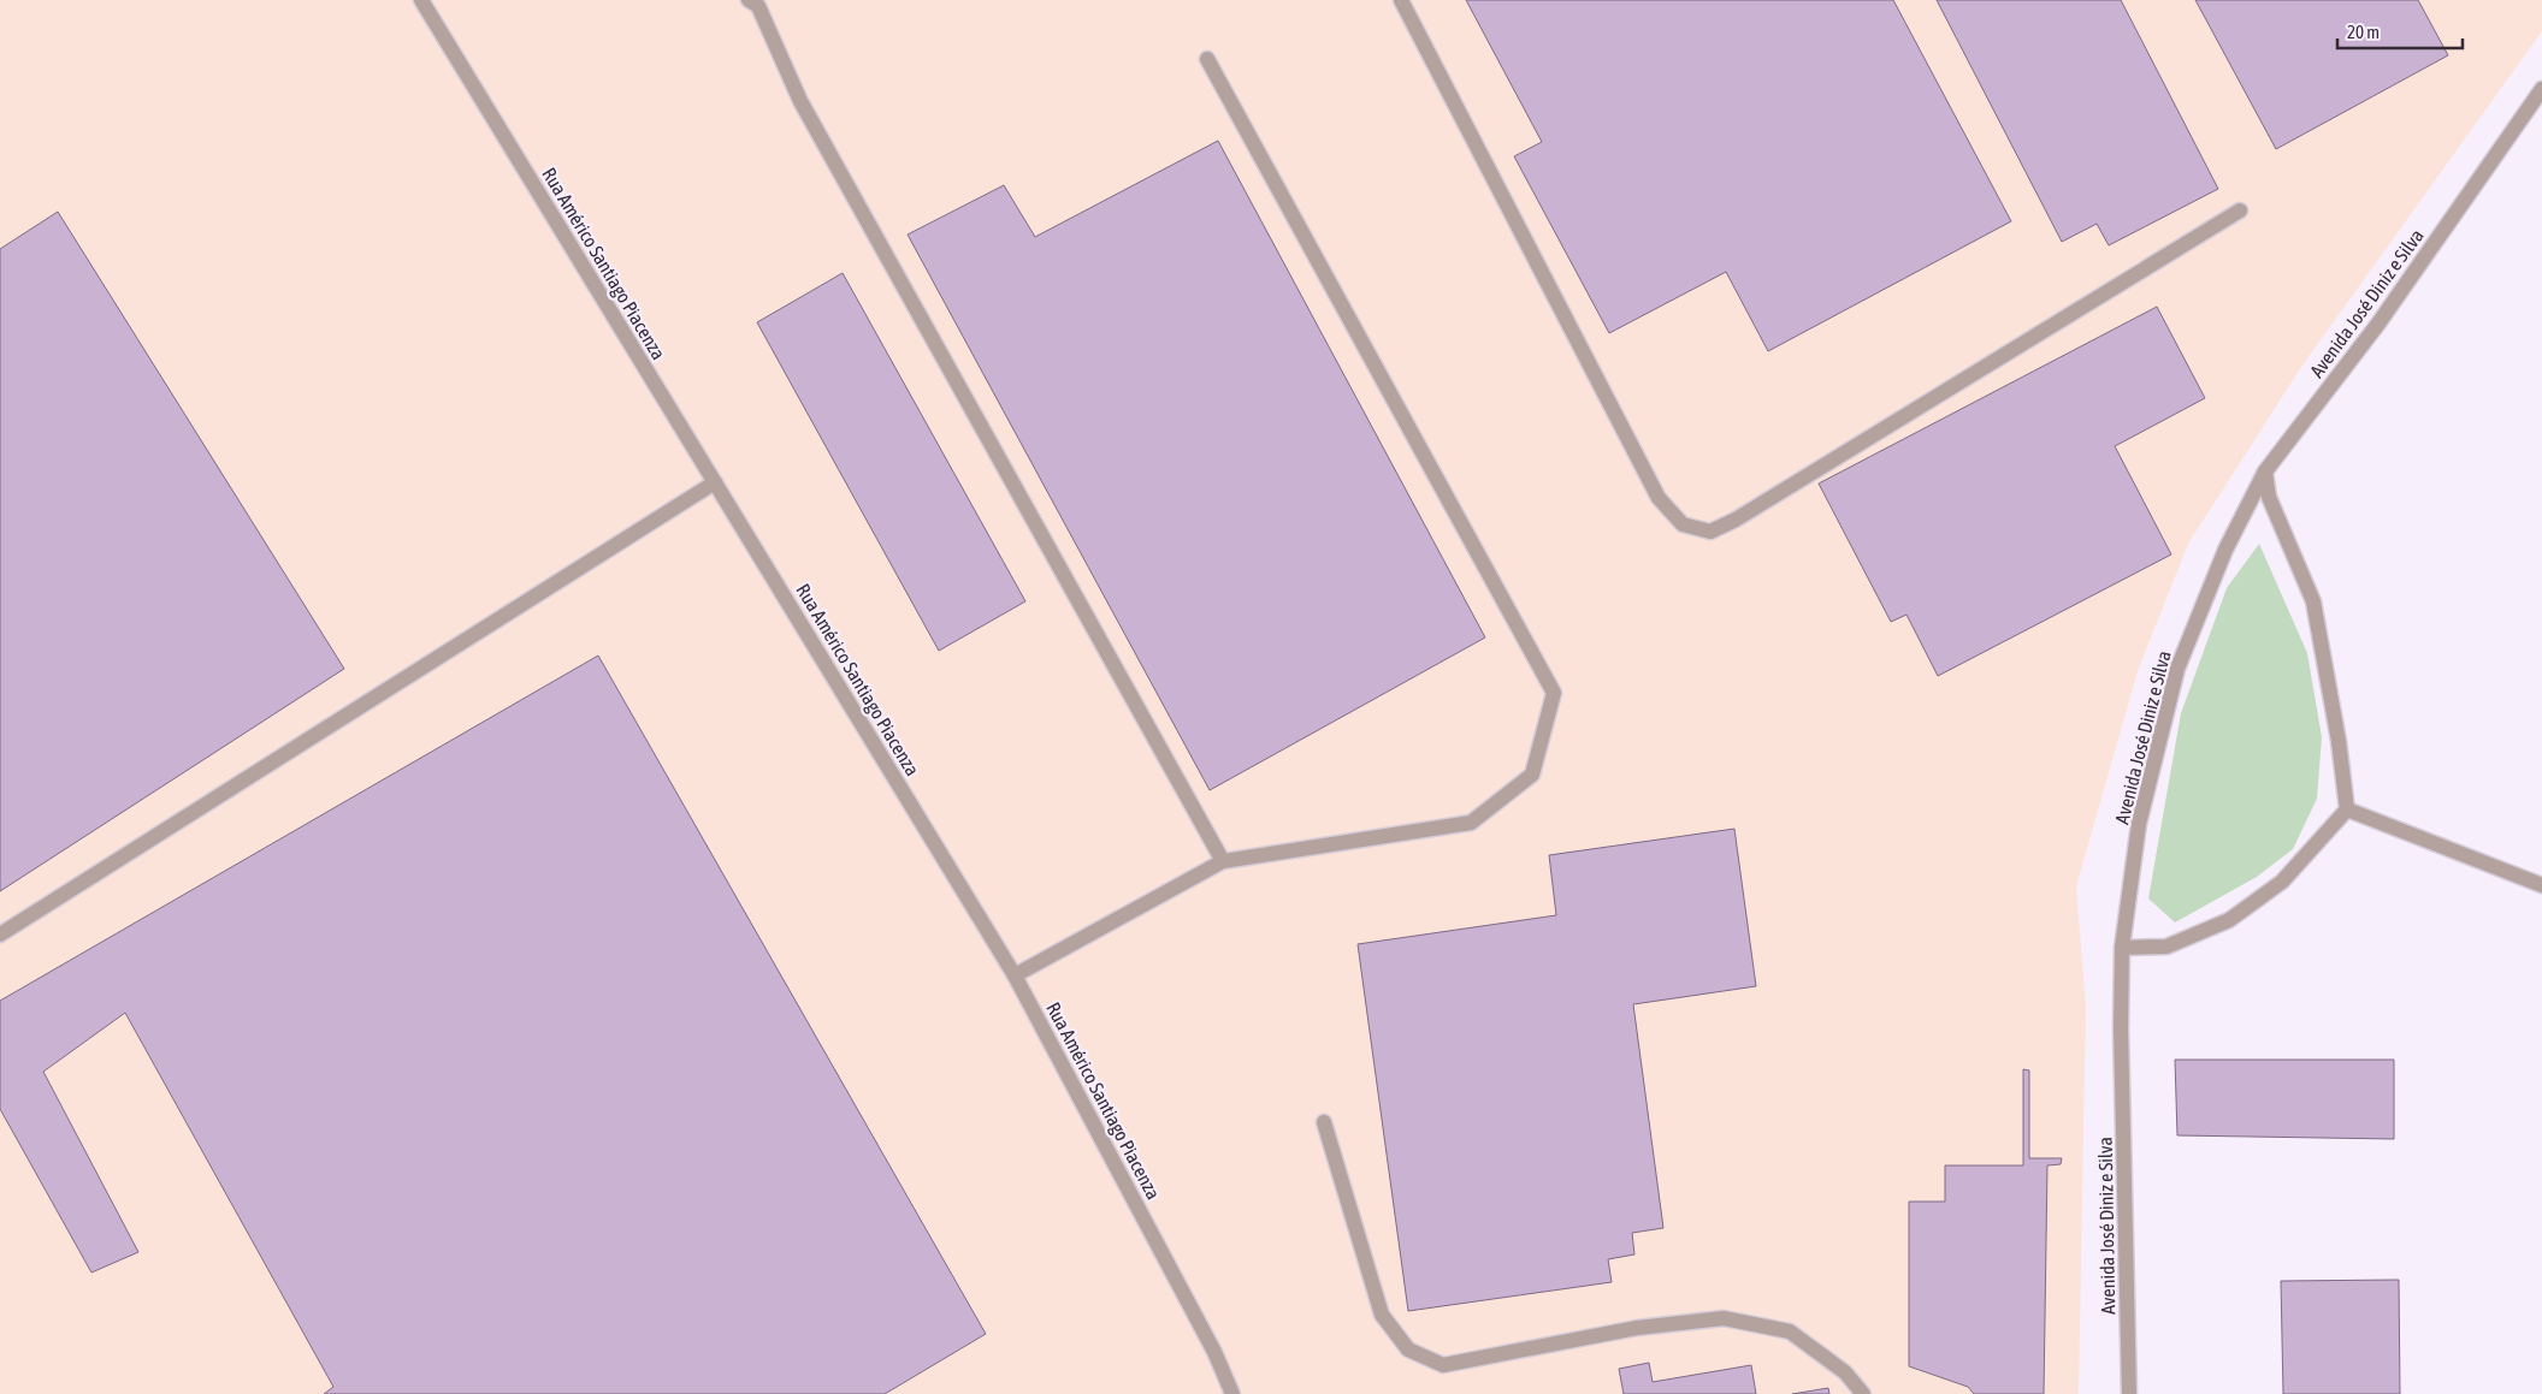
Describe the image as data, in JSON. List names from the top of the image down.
{
  "streets": {
    "street": ["Rua Américo Santiago Piacenza", "Avenida José Diniz e Silva"]
  },
  "scale_bar": "20 m"
}
